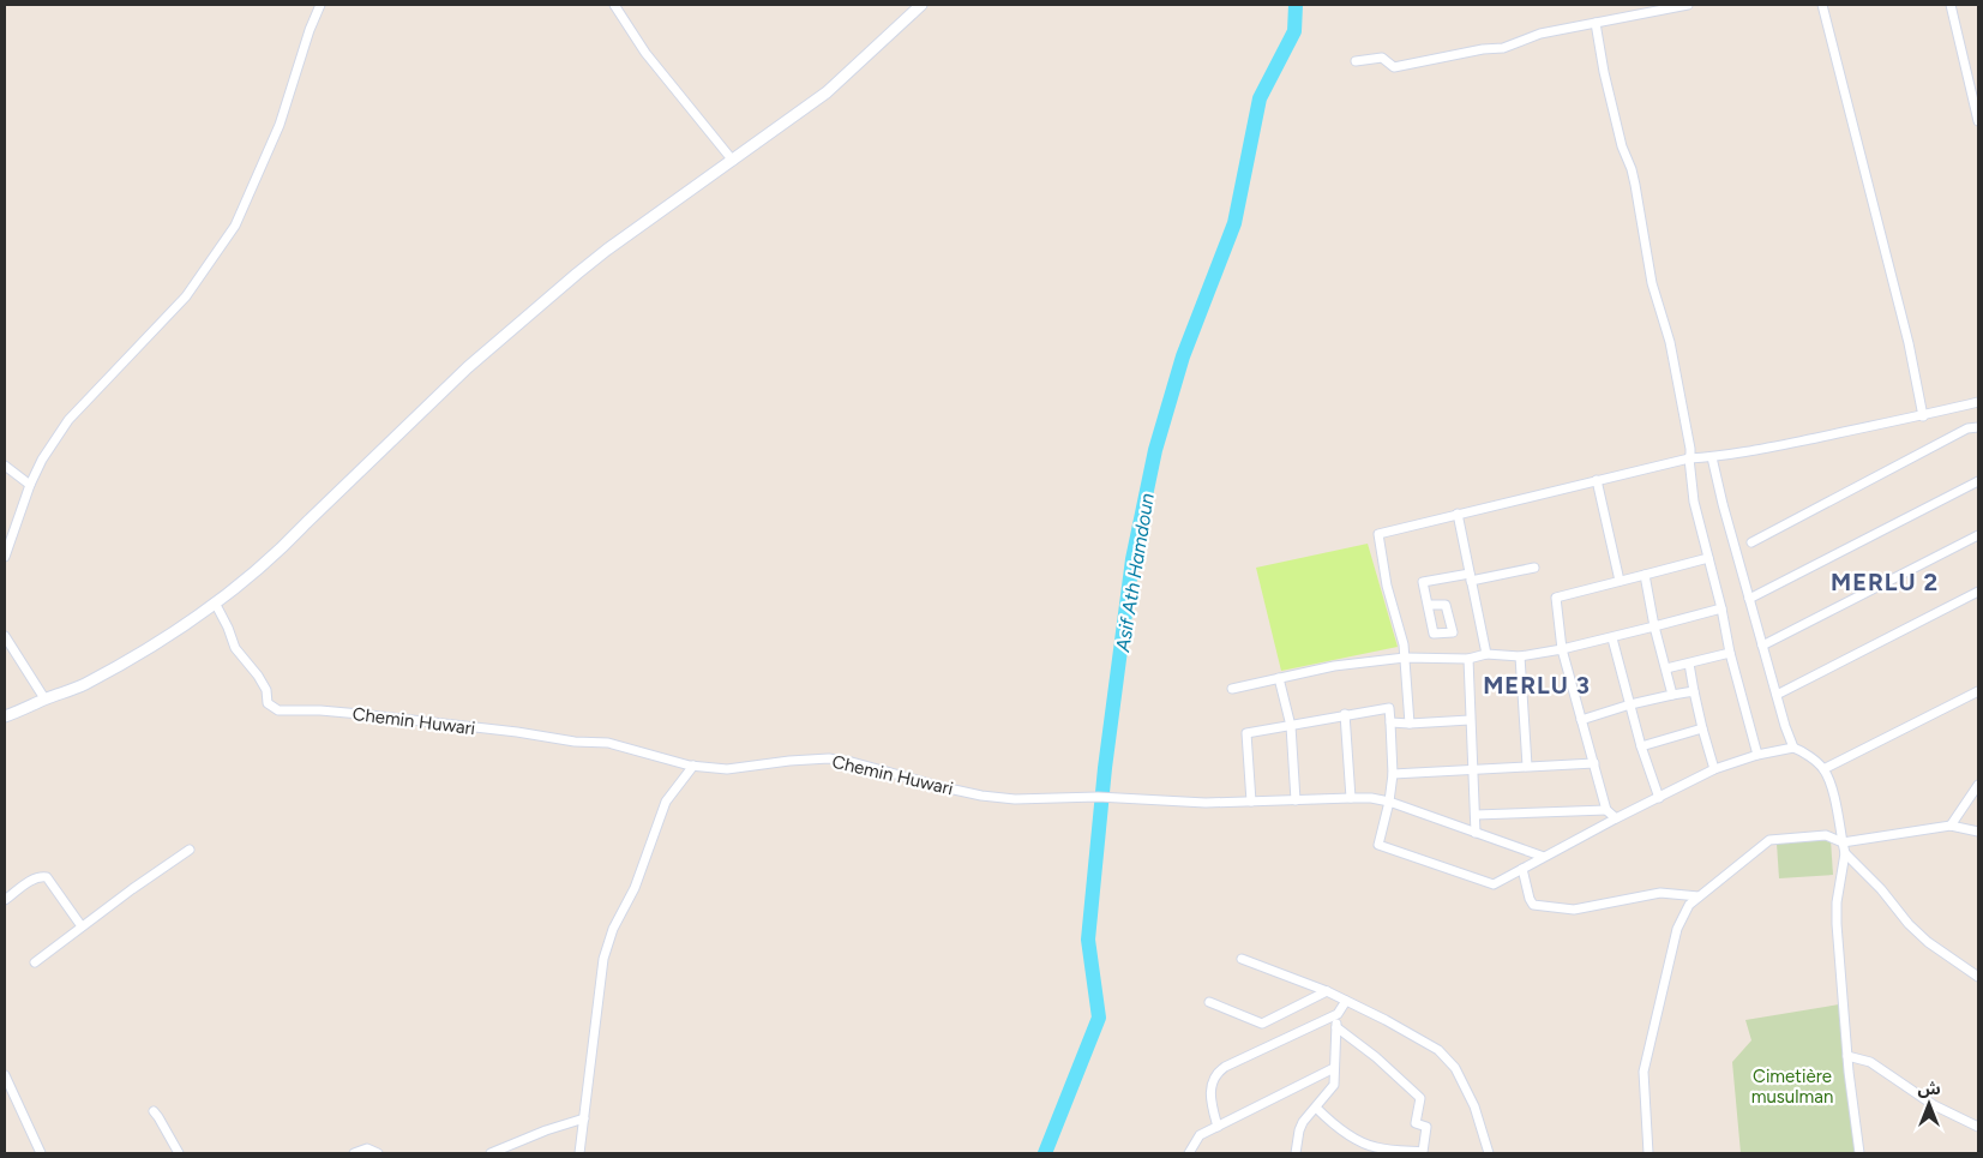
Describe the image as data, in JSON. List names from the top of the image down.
{
  "streets": {
    "street": ["Chemin Huwari"]
  },
  "districts": ["MERLU 2", "MERLU 3"],
  "water": ["Asif Ath Hamdoun"],
  "parks": ["Cimetière musulman"],
  "north": "top"
}
